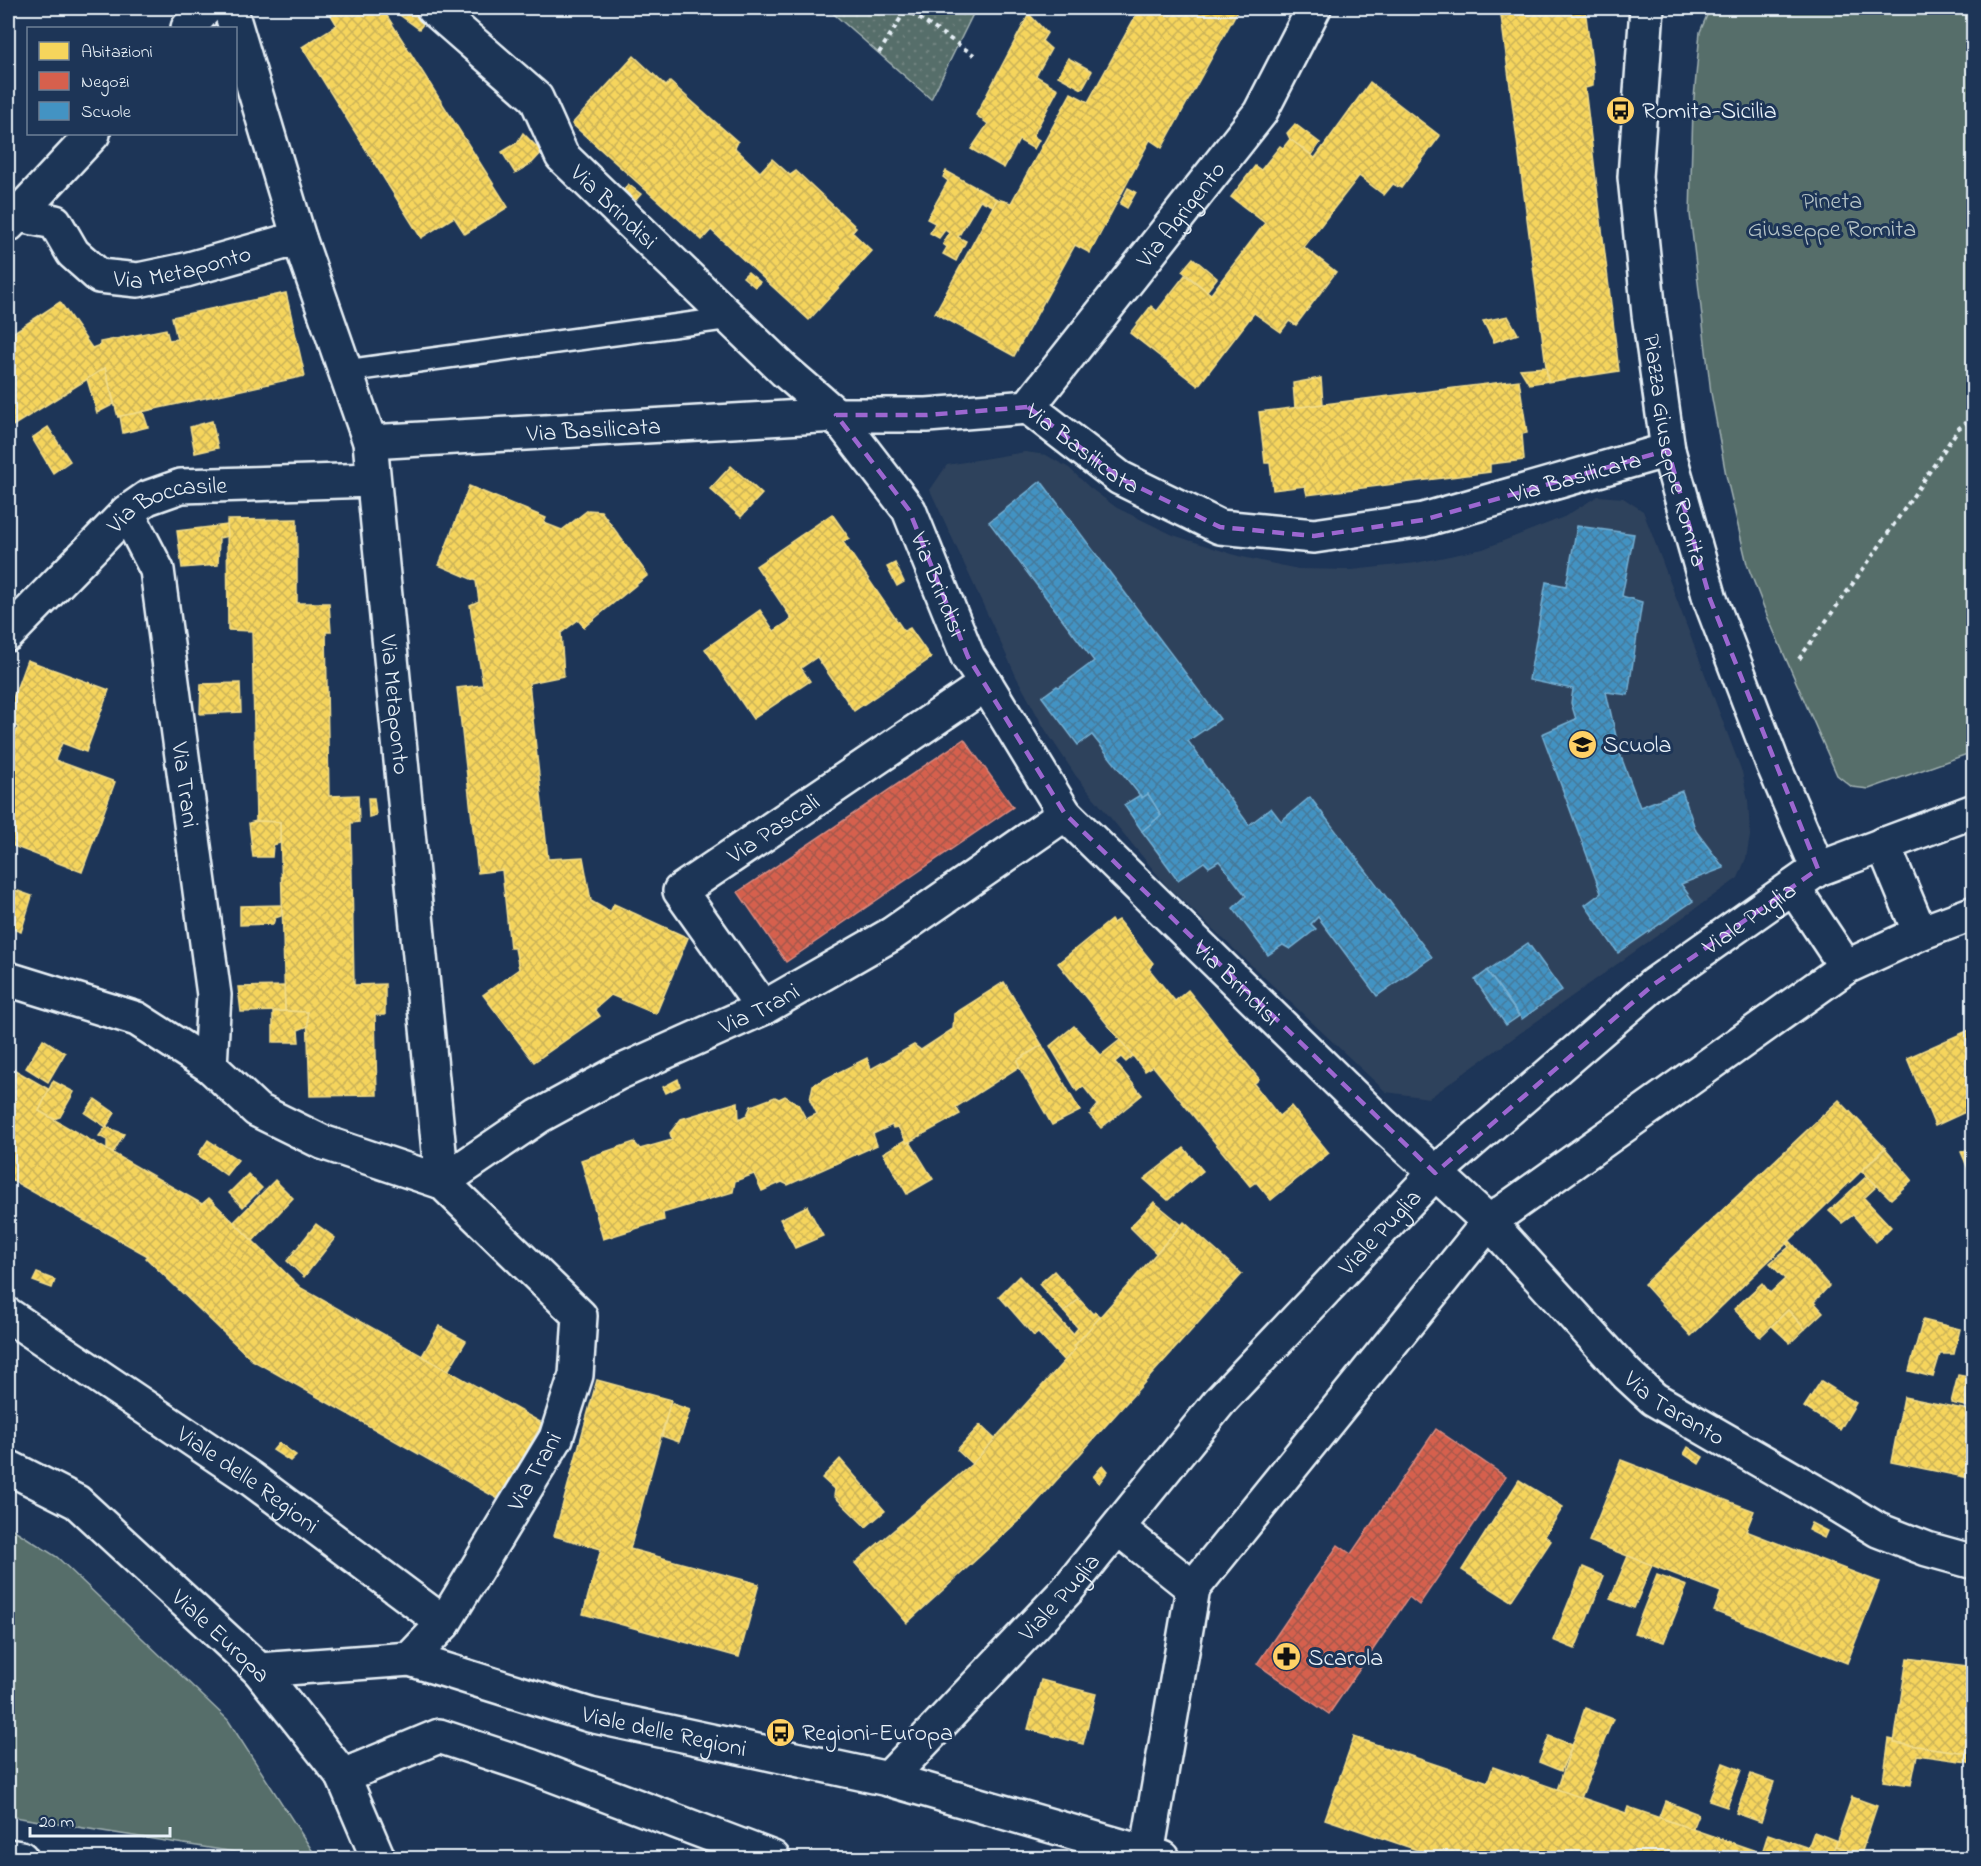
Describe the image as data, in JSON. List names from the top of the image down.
{
  "streets": {
    "street": [
      "Via Brindisi",
      "Via Agrigento",
      "Via Metaponto",
      "Via Basilicata",
      "Piazza Giuseppe Romita",
      "Via Boccasile",
      "Via Trani",
      "Via Pascali",
      "Viale Puglia",
      "Via Taranto",
      "Viale delle Regioni",
      "Viale Europa"
    ]
  },
  "crossings": [
    ["Via Brindisi", "Via Basilicata"],
    ["Via Brindisi", "Via Trani"],
    ["Via Brindisi", "Via Pascali"],
    ["Via Brindisi", "Viale Puglia"],
    ["Via Brindisi", "Via Taranto"],
    ["Via Agrigento", "Via Basilicata"],
    ["Via Metaponto", "Via Basilicata"],
    ["Via Metaponto", "Via Boccasile"],
    ["Via Metaponto", "Via Trani"],
    ["Via Basilicata", "Piazza Giuseppe Romita"],
    ["Piazza Giuseppe Romita", "Viale Puglia"],
    ["Via Boccasile", "Via Trani"],
    ["Via Trani", "Via Pascali"],
    ["Via Trani", "Viale delle Regioni"],
    ["Viale Puglia", "Via Taranto"],
    ["Viale Puglia", "Viale delle Regioni"],
    ["Viale delle Regioni", "Viale Europa"]
  ],
  "parks": ["Pineta Giuseppe Romita"],
  "places": {
    "bus stop": ["Romita-Sicilia", "Regioni-Europa"],
    "school or university": ["Scuola"],
    "pharmacy": ["Scarola"]
  },
  "legend": ["Abitazioni", "Negozi", "Scuole"],
  "scale_bar": "20 m"
}
